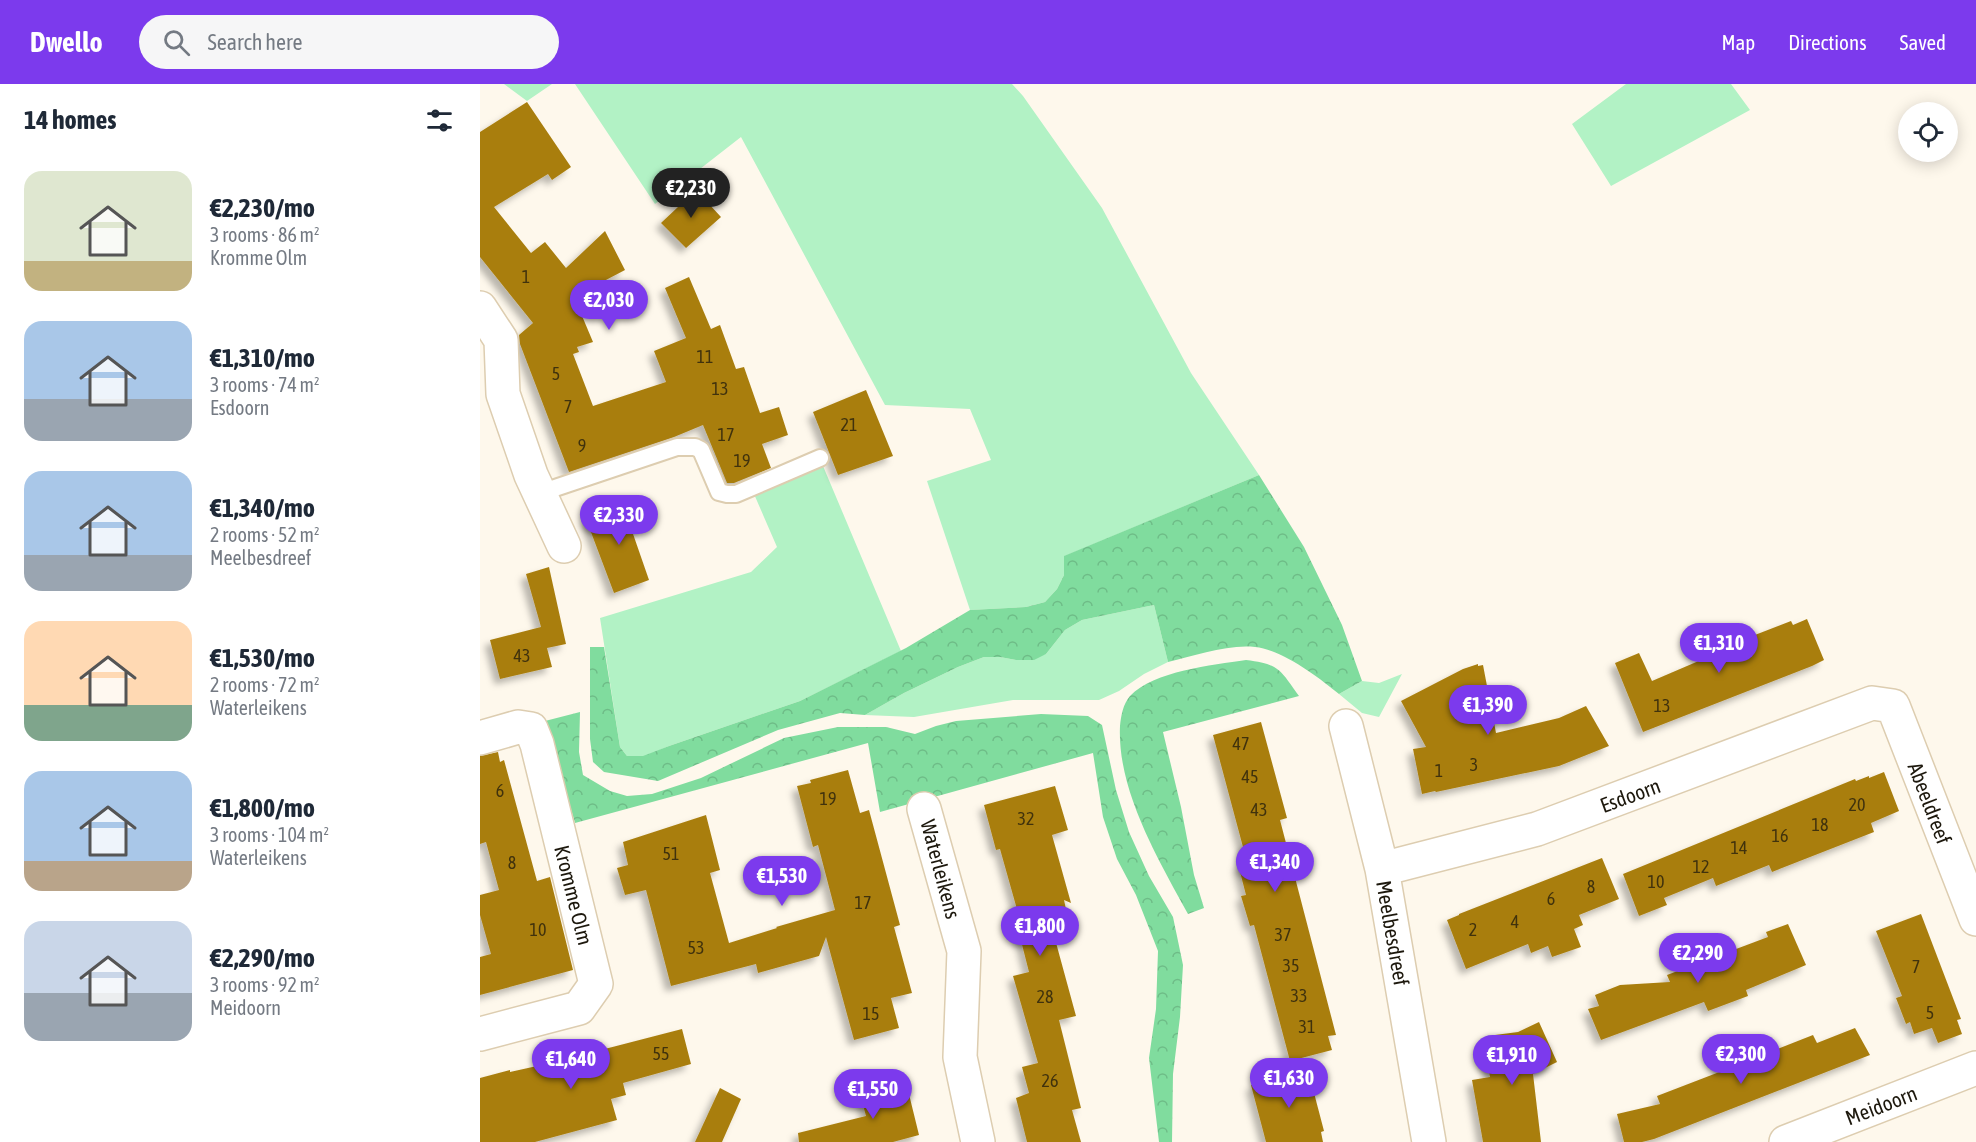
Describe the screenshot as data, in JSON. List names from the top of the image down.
{
  "streets": {
    "street": [
      "Esdoorn",
      "Abeeldreef",
      "Waterleikens",
      "Kromme Olm",
      "Meelbesdreef",
      "Meidoorn"
    ]
  },
  "crossings": [
    ["Esdoorn", "Abeeldreef"],
    ["Esdoorn", "Meelbesdreef"]
  ],
  "house_numbers": [
    "1",
    "11",
    "5",
    "13",
    "7",
    "21",
    "17",
    "9",
    "19",
    "43",
    "13",
    "47",
    "3",
    "1",
    "45",
    "6",
    "19",
    "20",
    "43",
    "32",
    "18",
    "16",
    "14",
    "51",
    "8",
    "12",
    "10",
    "8",
    "6",
    "17",
    "4",
    "10",
    "2",
    "37",
    "53",
    "35",
    "7",
    "33",
    "28",
    "5",
    "15",
    "31",
    "55",
    "26"
  ],
  "page": {
    "header": "Dwello",
    "search": "Search here",
    "nav": ["Map", "Directions", "Saved"],
    "heading": "14 homes",
    "list": [
      {
        "name": "€2,230/mo",
        "note": "3 rooms · 86 m² · Kromme Olm"
      },
      {
        "name": "€1,310/mo",
        "note": "3 rooms · 74 m² · Esdoorn"
      },
      {
        "name": "€1,340/mo",
        "note": "2 rooms · 52 m² · Meelbesdreef"
      },
      {
        "name": "€1,530/mo",
        "note": "2 rooms · 72 m² · Waterleikens"
      },
      {
        "name": "€1,800/mo",
        "note": "3 rooms · 104 m² · Waterleikens"
      },
      {
        "name": "€2,290/mo",
        "note": "3 rooms · 92 m² · Meidoorn"
      }
    ],
    "price": [
      "€2,230",
      "€2,030",
      "€2,330",
      "€1,310",
      "€1,390",
      "€1,340",
      "€1,530",
      "€1,800",
      "€2,290",
      "€2,300",
      "€1,910",
      "€1,640",
      "€1,630",
      "€1,550"
    ]
  }
}
